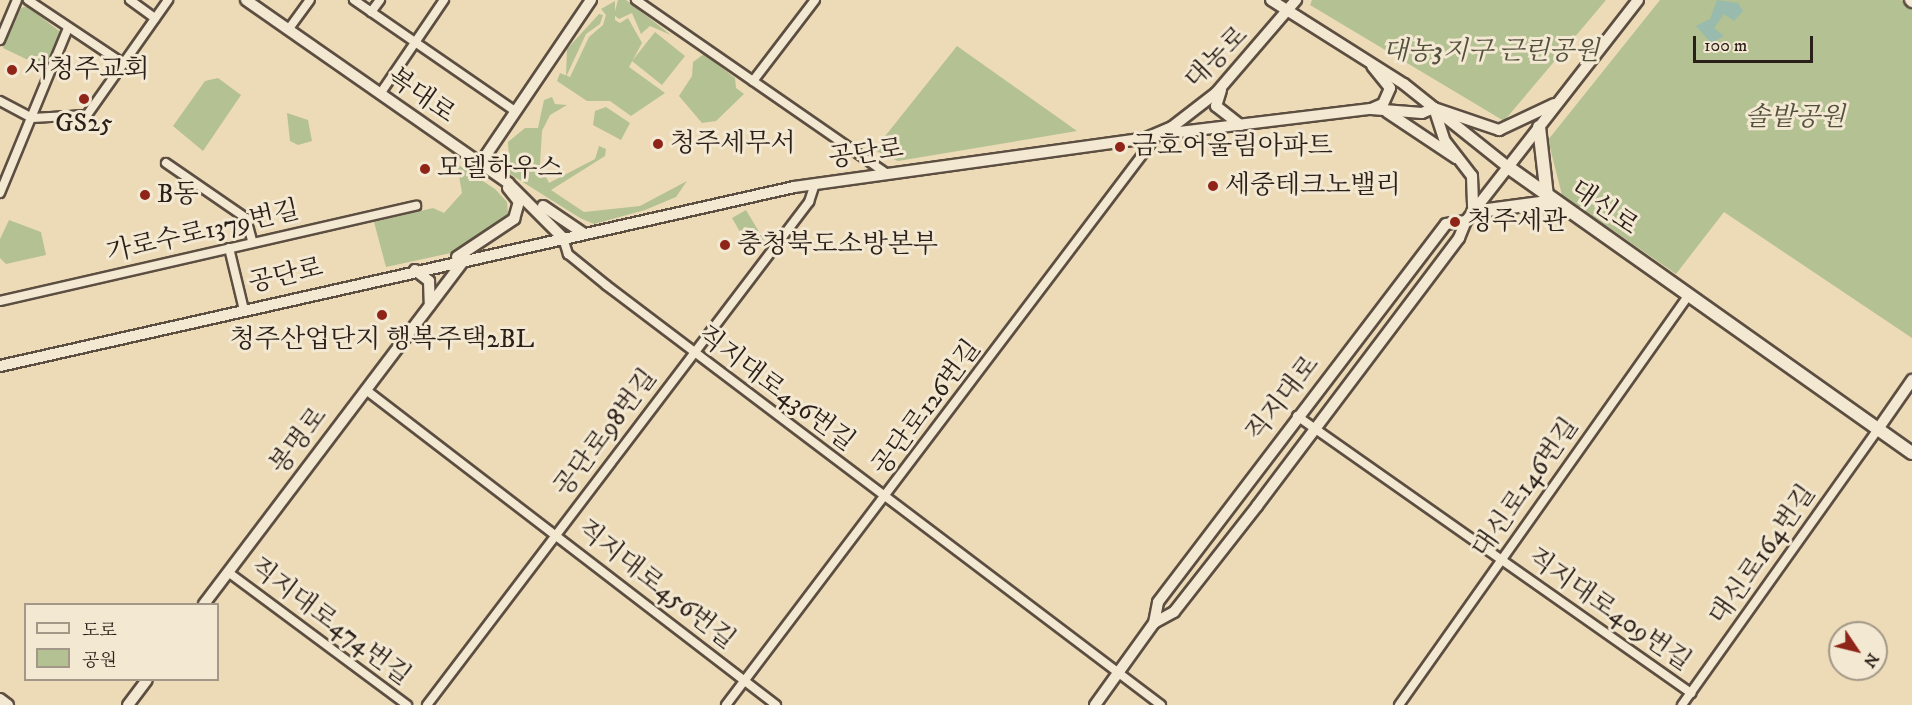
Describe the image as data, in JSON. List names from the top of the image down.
{
  "streets": {
    "main road": ["대신로"],
    "street": [
      "대농로",
      "복대로",
      "공단로",
      "가로수로1379번길",
      "직지대로436번길",
      "직지대로",
      "공단로126번길",
      "공단로98번길",
      "봉명로",
      "대신로146번길",
      "대신로164번길",
      "직지대로456번길",
      "직지대로409번길",
      "직지대로474번길"
    ]
  },
  "crossings": [
    ["대농로", "공단로"],
    ["대농로", "대신로"],
    ["대농로", "공단로126번길"],
    ["복대로", "공단로"],
    ["복대로", "직지대로436번길"],
    ["공단로", "직지대로436번길"],
    ["공단로", "공단로126번길"],
    ["공단로", "공단로98번길"],
    ["공단로", "봉명로"],
    ["대신로", "직지대로"],
    ["대신로", "대신로146번길"],
    ["대신로", "대신로164번길"],
    ["직지대로436번길", "직지대로"],
    ["직지대로436번길", "공단로126번길"],
    ["직지대로436번길", "공단로98번길"],
    ["직지대로", "직지대로409번길"],
    ["공단로126번길", "직지대로456번길"],
    ["공단로98번길", "직지대로456번길"],
    ["봉명로", "직지대로456번길"],
    ["봉명로", "직지대로474번길"],
    ["대신로146번길", "직지대로409번길"],
    ["대신로164번길", "직지대로409번길"]
  ],
  "parks": ["대농3지구 근린공원", "솔밭공원"],
  "places": [
    "서청주교회",
    "GS25",
    "청주세무서",
    "금호어울림아파트",
    "모델하우스",
    "세중테크노밸리",
    "B동",
    "청주세관",
    "충청북도소방본부",
    "청주산업단지 행복주택2BL"
  ],
  "legend": ["도로", "공원"],
  "scale_bar": "100 m",
  "north": "bottom right"
}
